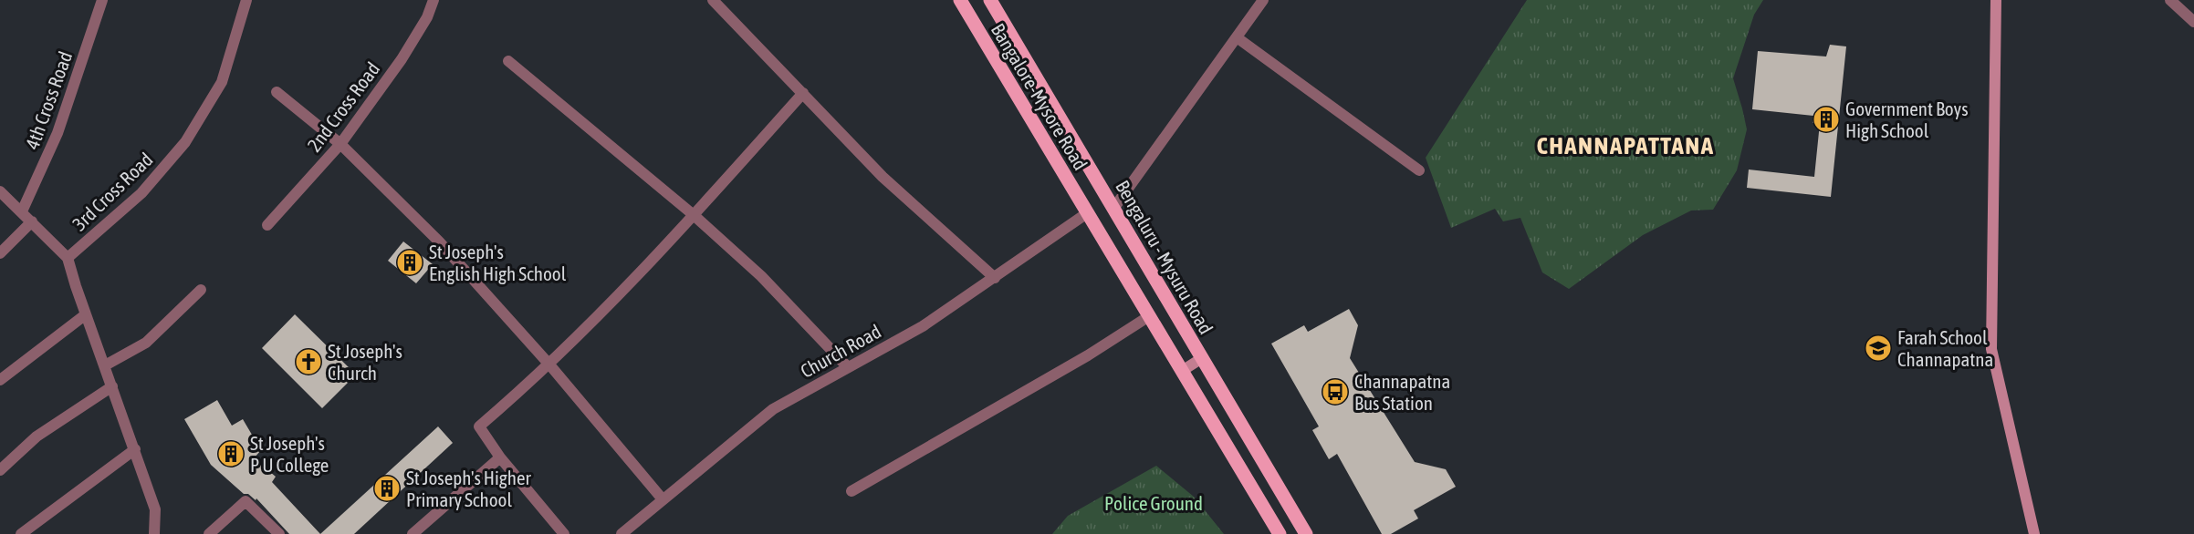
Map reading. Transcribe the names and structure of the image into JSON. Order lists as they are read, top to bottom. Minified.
{"streets":{"main road":["Bangalore-Mysore Road","Bengaluru - Mysuru Road"],"street":["4th Cross Road","2nd Cross Road","3rd Cross Road","Church Road"]},"crossings":[["Bangalore-Mysore Road","Church Road"]],"districts":["CHANNAPATTANA"],"parks":["Police Ground"],"places":{"building":["Government Boys High School","St Joseph's English High School","St Joseph's P U College","St Joseph's Higher Primary School"],"school or university":["Farah School Channapatna"],"church":["St Joseph's Church"],"bus stop":["Channapatna Bus Station"]}}
